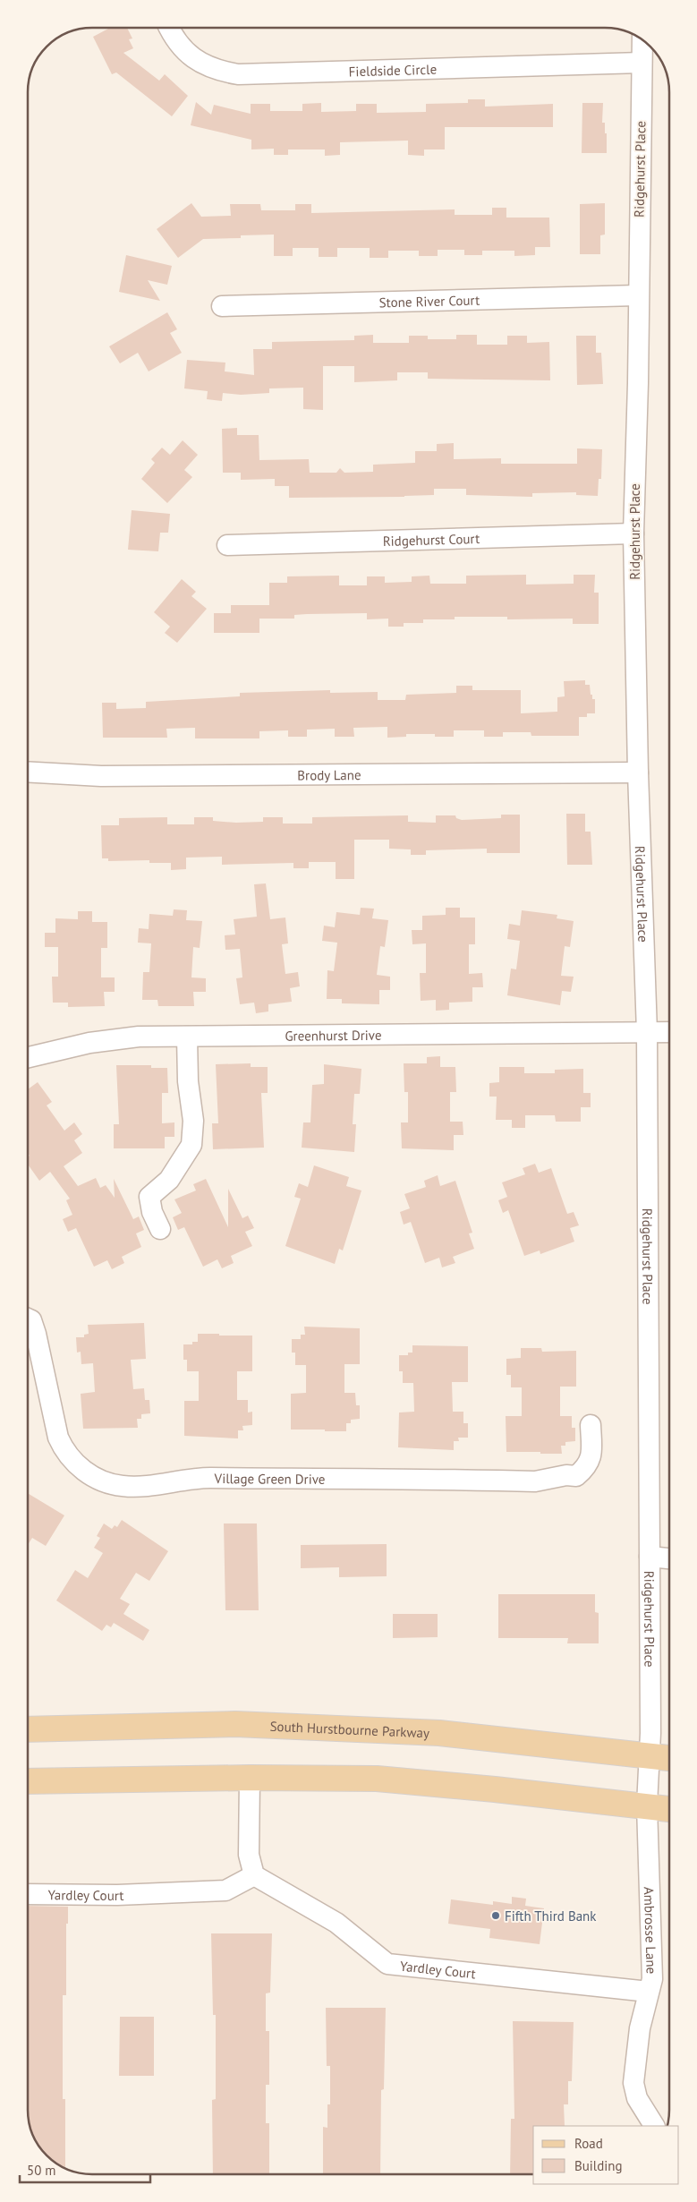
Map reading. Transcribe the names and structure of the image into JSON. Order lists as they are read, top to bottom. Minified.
{"streets":{"main road":["South Hurstbourne Parkway"],"street":["Fieldside Circle","Ridgehurst Place","Stone River Court","Ridgehurst Court","Brody Lane","Greenhurst Drive","Village Green Drive","Yardley Court","Ambrosse Lane"]},"crossings":[["Fieldside Circle","Ridgehurst Place"],["Ridgehurst Place","Stone River Court"],["Ridgehurst Place","Ridgehurst Court"],["Ridgehurst Place","Brody Lane"],["Ridgehurst Place","Greenhurst Drive"],["Ridgehurst Place","South Hurstbourne Parkway"],["Ridgehurst Place","Ambrosse Lane"],["Yardley Court","Ambrosse Lane"]],"places":["Fifth Third Bank"],"legend":["Road","Building"],"scale_bar":"50 m"}
